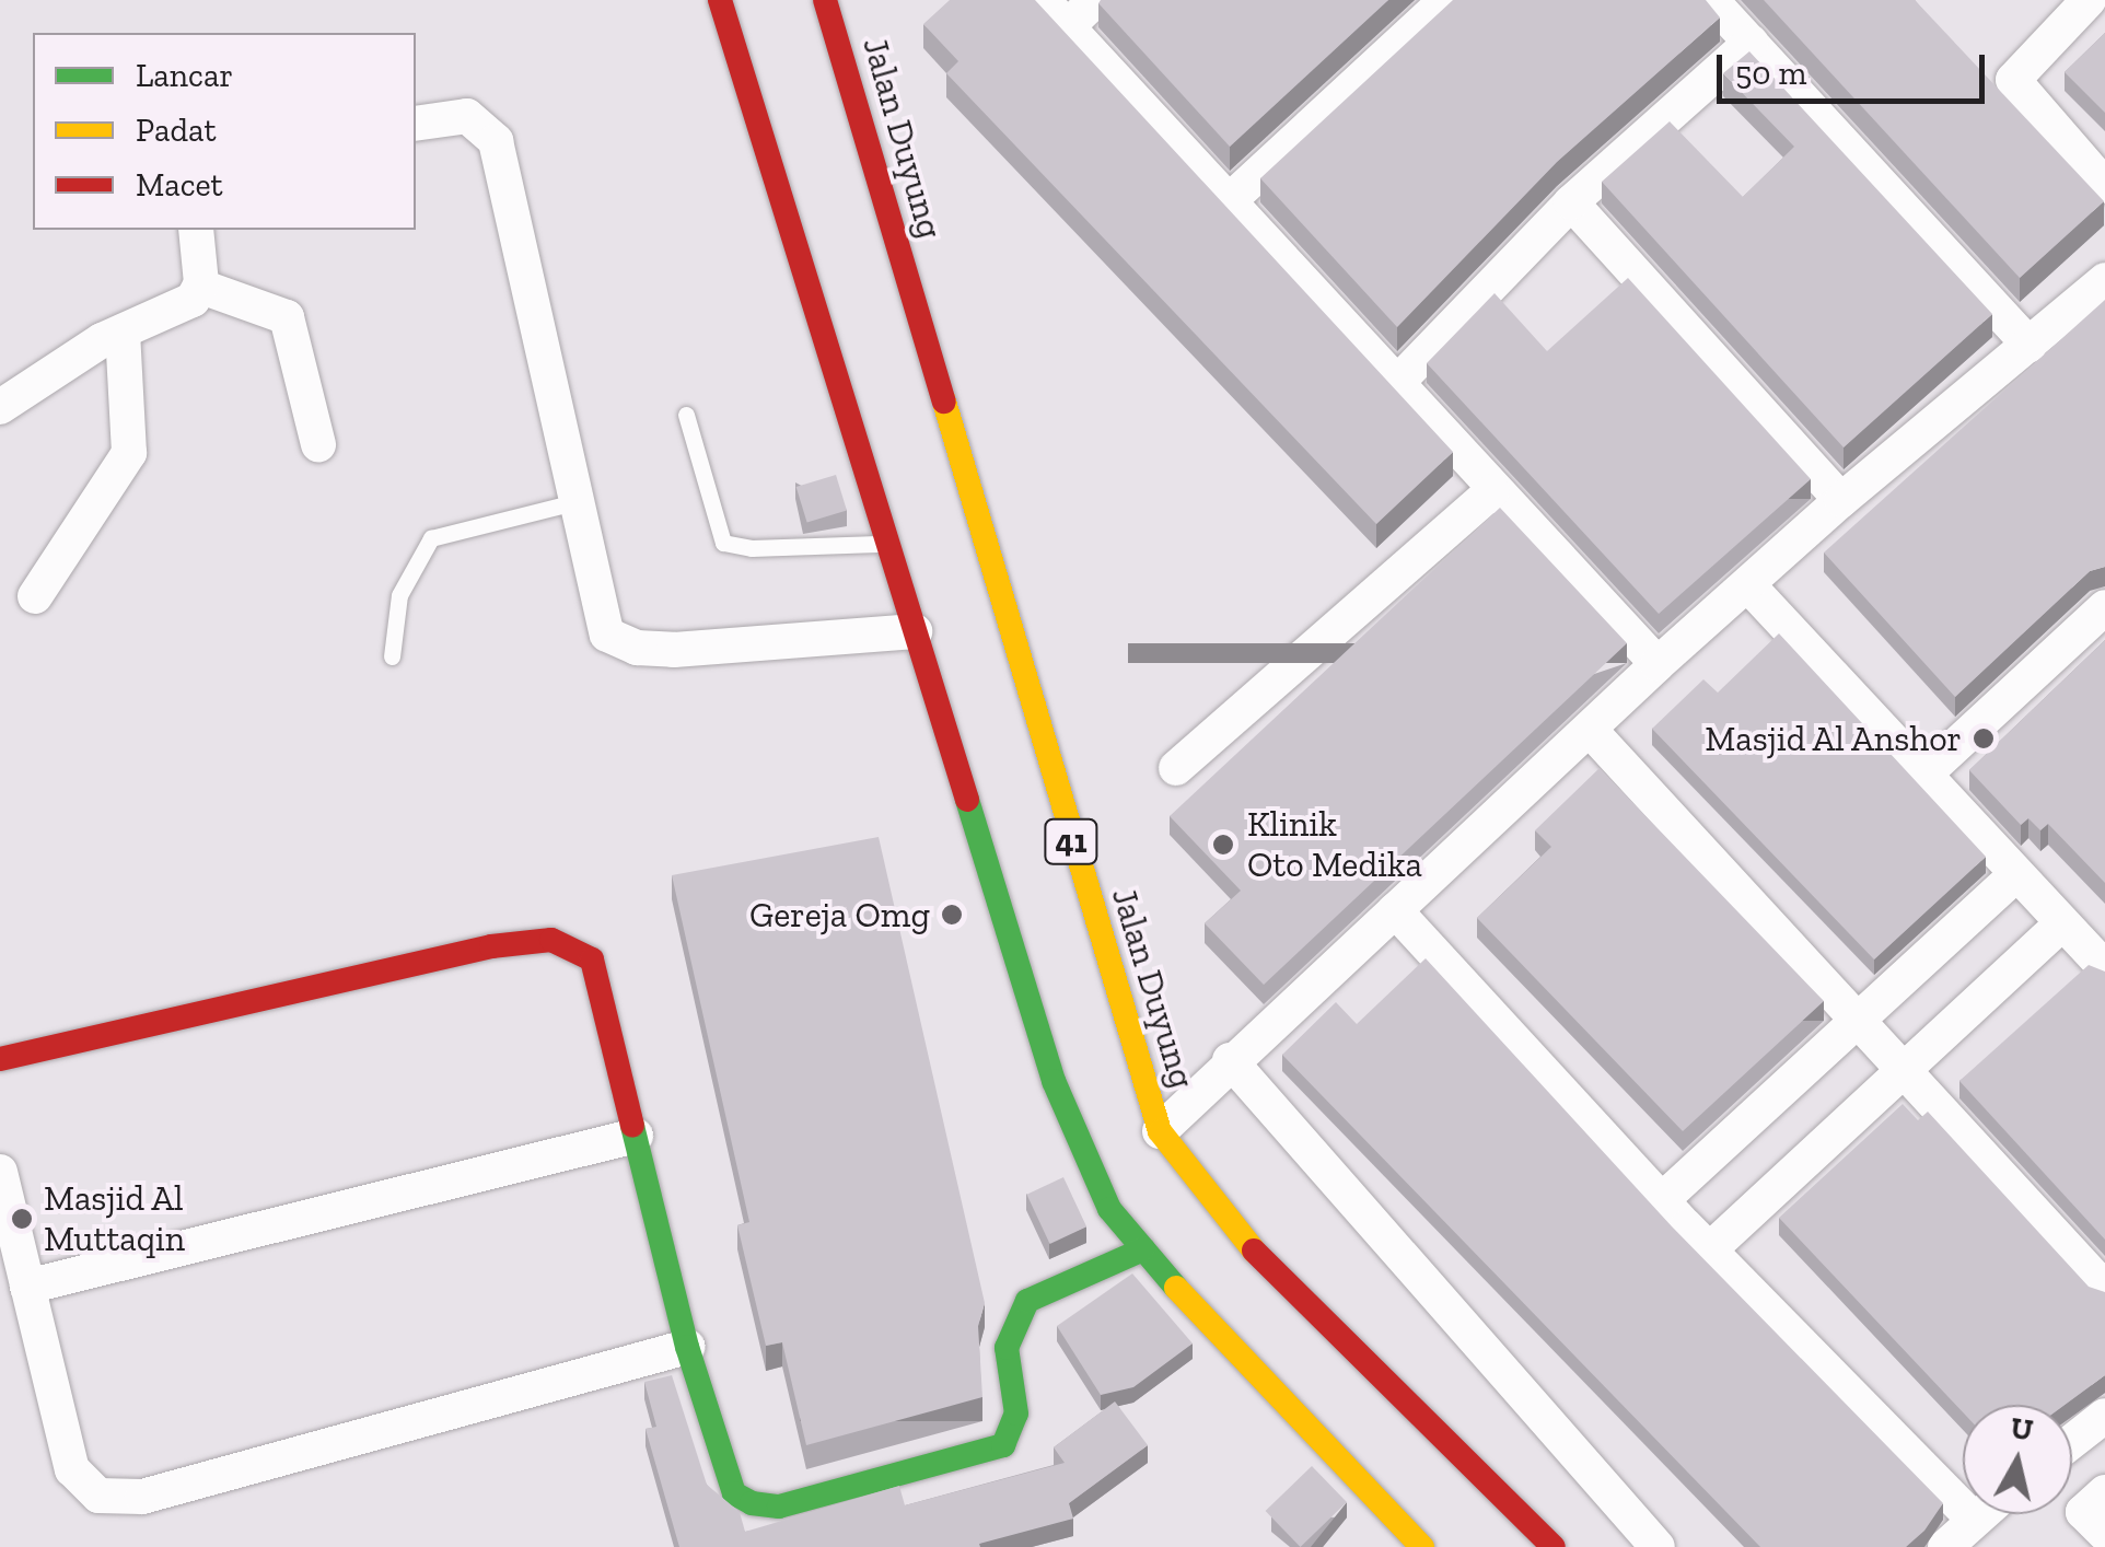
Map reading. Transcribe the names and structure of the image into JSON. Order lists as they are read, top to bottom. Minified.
{"streets":{"main road":["Jalan Duyung","41"]},"places":["Masjid Al Anshor","Klinik Oto Medika","Gereja Omg","Masjid Al Muttaqin"],"legend":["Lancar","Padat","Macet"],"scale_bar":"50 m","north":"top"}
